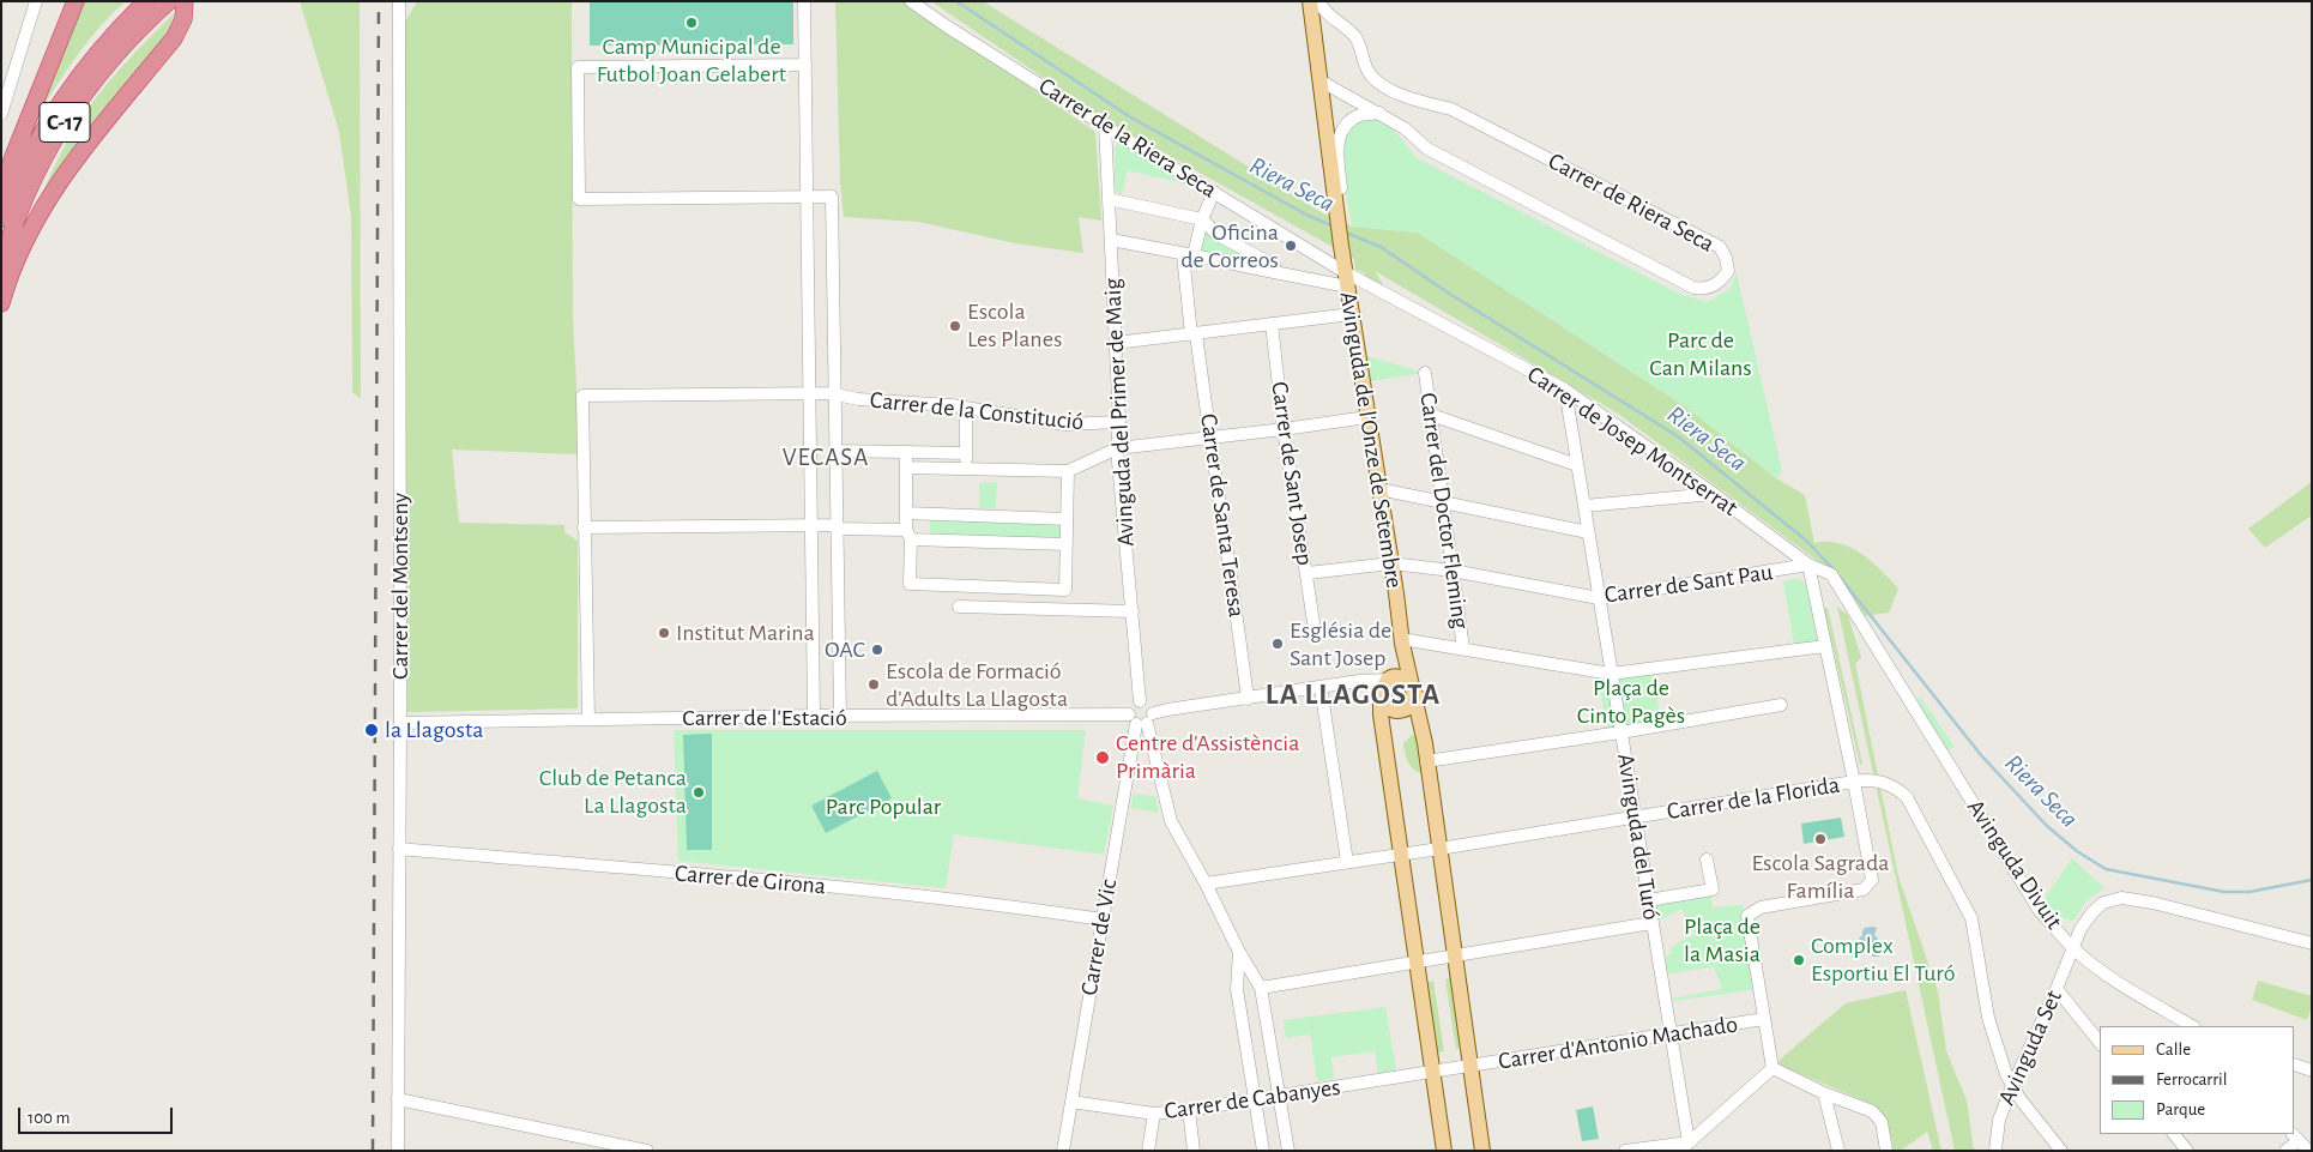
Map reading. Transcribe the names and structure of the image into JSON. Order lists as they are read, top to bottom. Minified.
{"streets":{"highway":["C-17"],"main road":["Avinguda de l'Onze de Setembre"],"street":["Carrer de la Riera Seca","Carrer de Riera Seca","Carrer de la Constitució","Avinguda del Primer de Maig","Carrer de Josep Montserrat","Carrer de Sant Josep","Carrer del Doctor Fleming","Carrer de Santa Teresa","Carrer de Sant Pau","Carrer del Montseny","Carrer de l'Estació","Carrer de la Florida","Avinguda del Turó","Avinguda Divuit","Carrer de Girona","Carrer de Vic","Carrer d'Antonio Machado","Avinguda Set","Carrer de Cabanyes"]},"crossings":[["Carrer de la Riera Seca","Avinguda del Primer de Maig"],["Carrer de la Riera Seca","Avinguda de l'Onze de Setembre"],["Carrer de la Riera Seca","Carrer de Josep Montserrat"],["Carrer de la Riera Seca","Carrer de Santa Teresa"],["Carrer de Riera Seca","Avinguda de l'Onze de Setembre"],["Carrer de la Constitució","Avinguda del Primer de Maig"],["Avinguda de l'Onze de Setembre","Carrer de Josep Montserrat"],["Avinguda de l'Onze de Setembre","Carrer de Sant Pau"],["Avinguda de l'Onze de Setembre","Carrer de l'Estació"],["Avinguda de l'Onze de Setembre","Carrer de la Florida"],["Avinguda de l'Onze de Setembre","Carrer d'Antonio Machado"],["Carrer de Josep Montserrat","Carrer de Sant Pau"],["Carrer de Josep Montserrat","Avinguda del Turó"],["Carrer de Josep Montserrat","Avinguda Divuit"],["Carrer de Sant Josep","Carrer de Sant Pau"],["Carrer del Doctor Fleming","Carrer de Sant Pau"],["Carrer de Santa Teresa","Carrer de l'Estació"],["Carrer de Sant Pau","Avinguda del Turó"],["Carrer del Montseny","Carrer de l'Estació"],["Carrer del Montseny","Carrer de Girona"],["Carrer de l'Estació","Carrer de Vic"],["Carrer de la Florida","Avinguda del Turó"],["Carrer de la Florida","Avinguda Set"],["Avinguda del Turó","Carrer d'Antonio Machado"],["Avinguda Divuit","Avinguda Set"],["Carrer de Girona","Carrer de Vic"],["Carrer de Vic","Carrer de Cabanyes"]],"districts":["VECASA","LA LLAGOSTA"],"water":["Riera Seca"],"parks":["Parc de Can Milans","Plaça de Cinto Pagès","Parc Popular","Plaça de la Masia"],"places":["Camp Municipal de Futbol Joan Gelabert","Oficina de Correos","Escola Les Planes","Institut Marina","Església de Sant Josep","OAC","Escola de Formació d'Adults La Llagosta","la Llagosta","Centre d'Assistència Primària","Club de Petanca La Llagosta","Escola Sagrada Família","Complex Esportiu El Turó"],"legend":["Calle","Ferrocarril","Parque"],"scale_bar":"100 m"}
